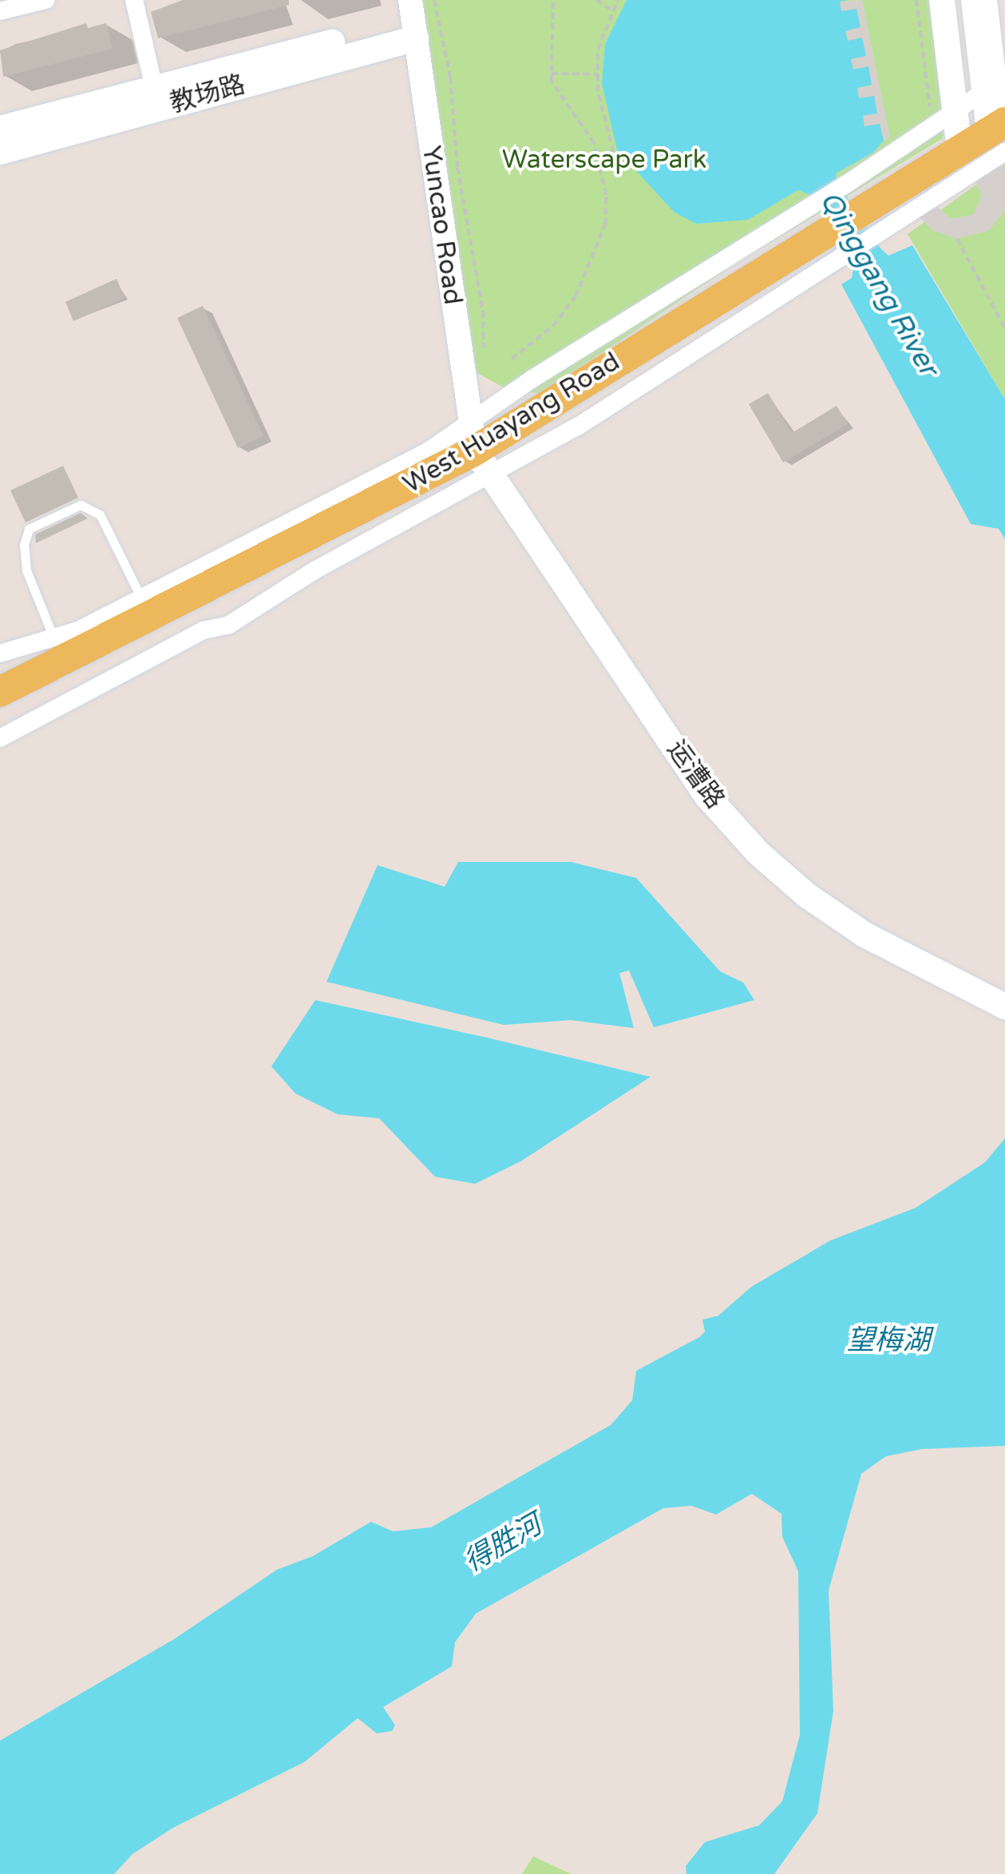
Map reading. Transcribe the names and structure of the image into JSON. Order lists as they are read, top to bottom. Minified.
{"streets":{"main road":["教场路","West Huayang Road","运漕路"],"street":["Yuncao Road"]},"crossings":[["教场路","Yuncao Road"],["Yuncao Road","West Huayang Road"],["Yuncao Road","运漕路"],["West Huayang Road","运漕路"]],"water":["Qinggang River","望梅湖","得胜河"],"parks":["Waterscape Park"]}
